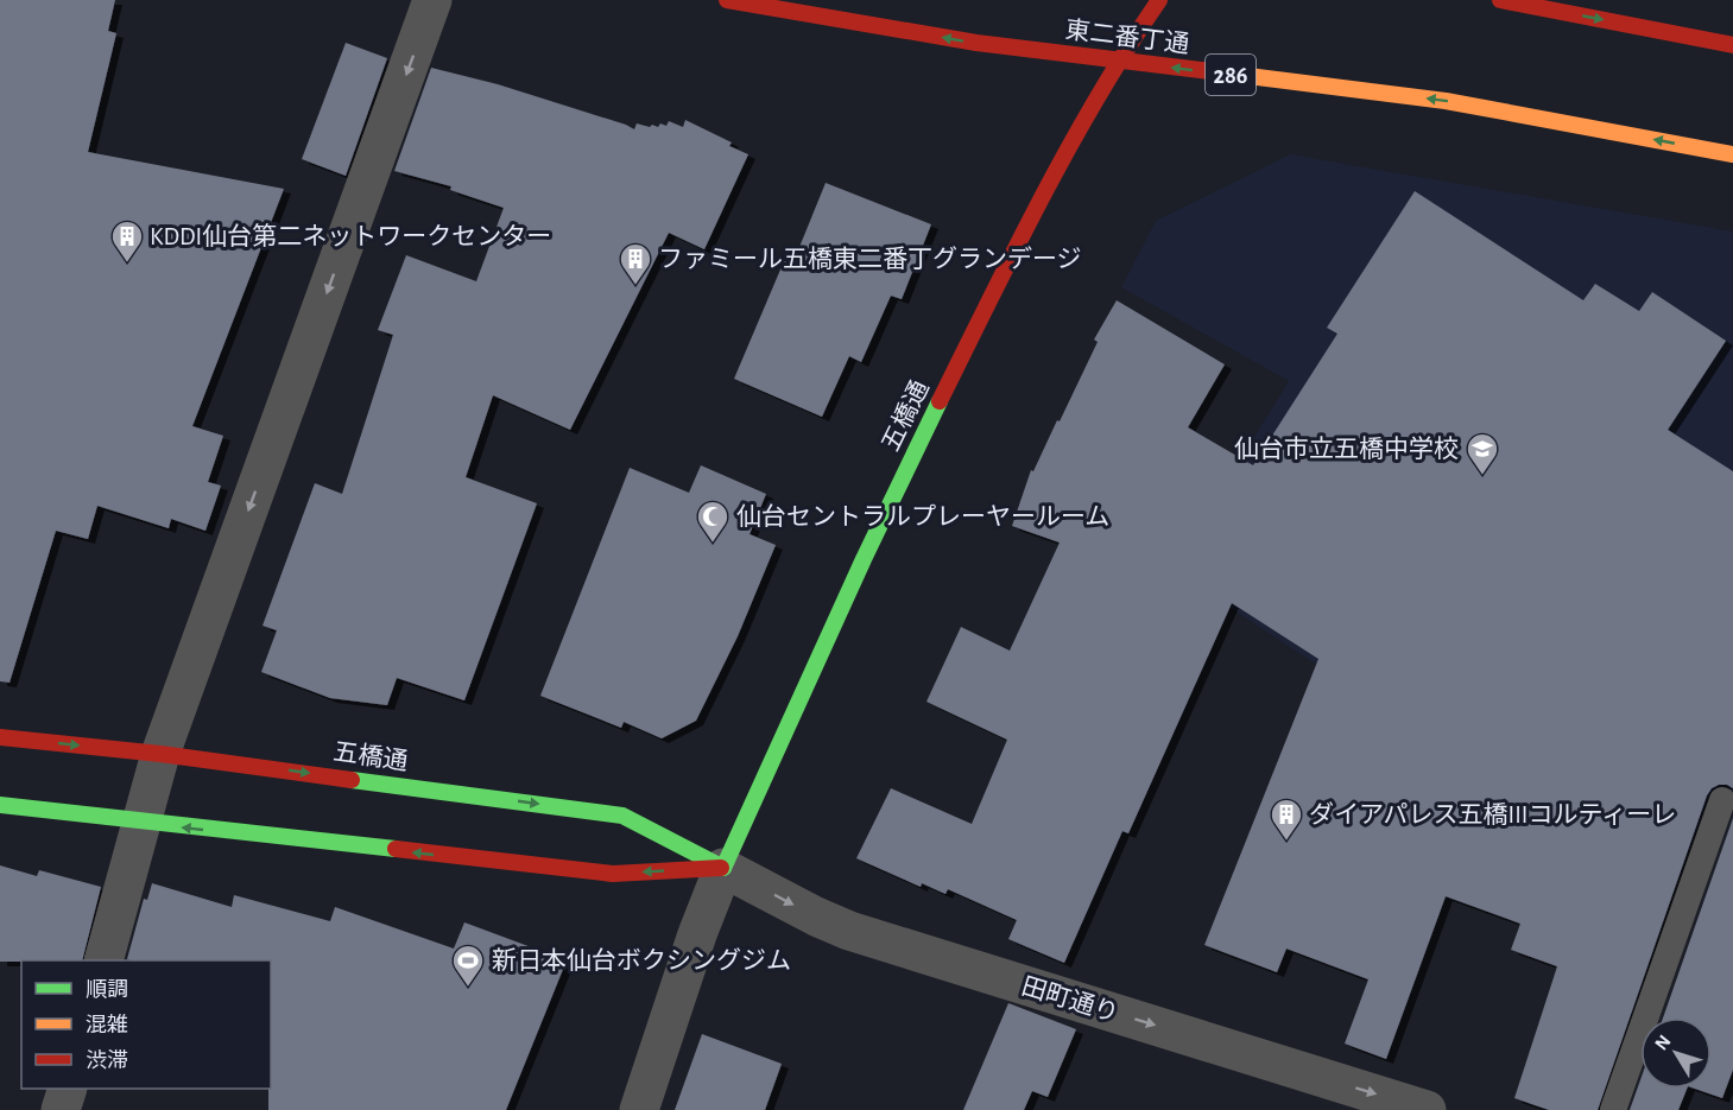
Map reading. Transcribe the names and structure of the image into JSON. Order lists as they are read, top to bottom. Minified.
{"streets":{"main road":["東二番丁通","286","五橋通"],"street":["田町通り"]},"crossings":[["東二番丁通","五橋通"],["五橋通","田町通り"]],"one_way":["東二番丁通","田町通り"],"places":{"building":["KDDI仙台第二ネットワークセンター","ファミール五橋東二番丁グランデージ","ダイアパレス五橋IIIコルティーレ"],"school or university":["仙台市立五橋中学校"],"mosque":["仙台セントラルプレーヤールーム"],"sports":["新日本仙台ボクシングジム"]},"legend":["順調","混雑","渋滞"],"north":"top left"}
